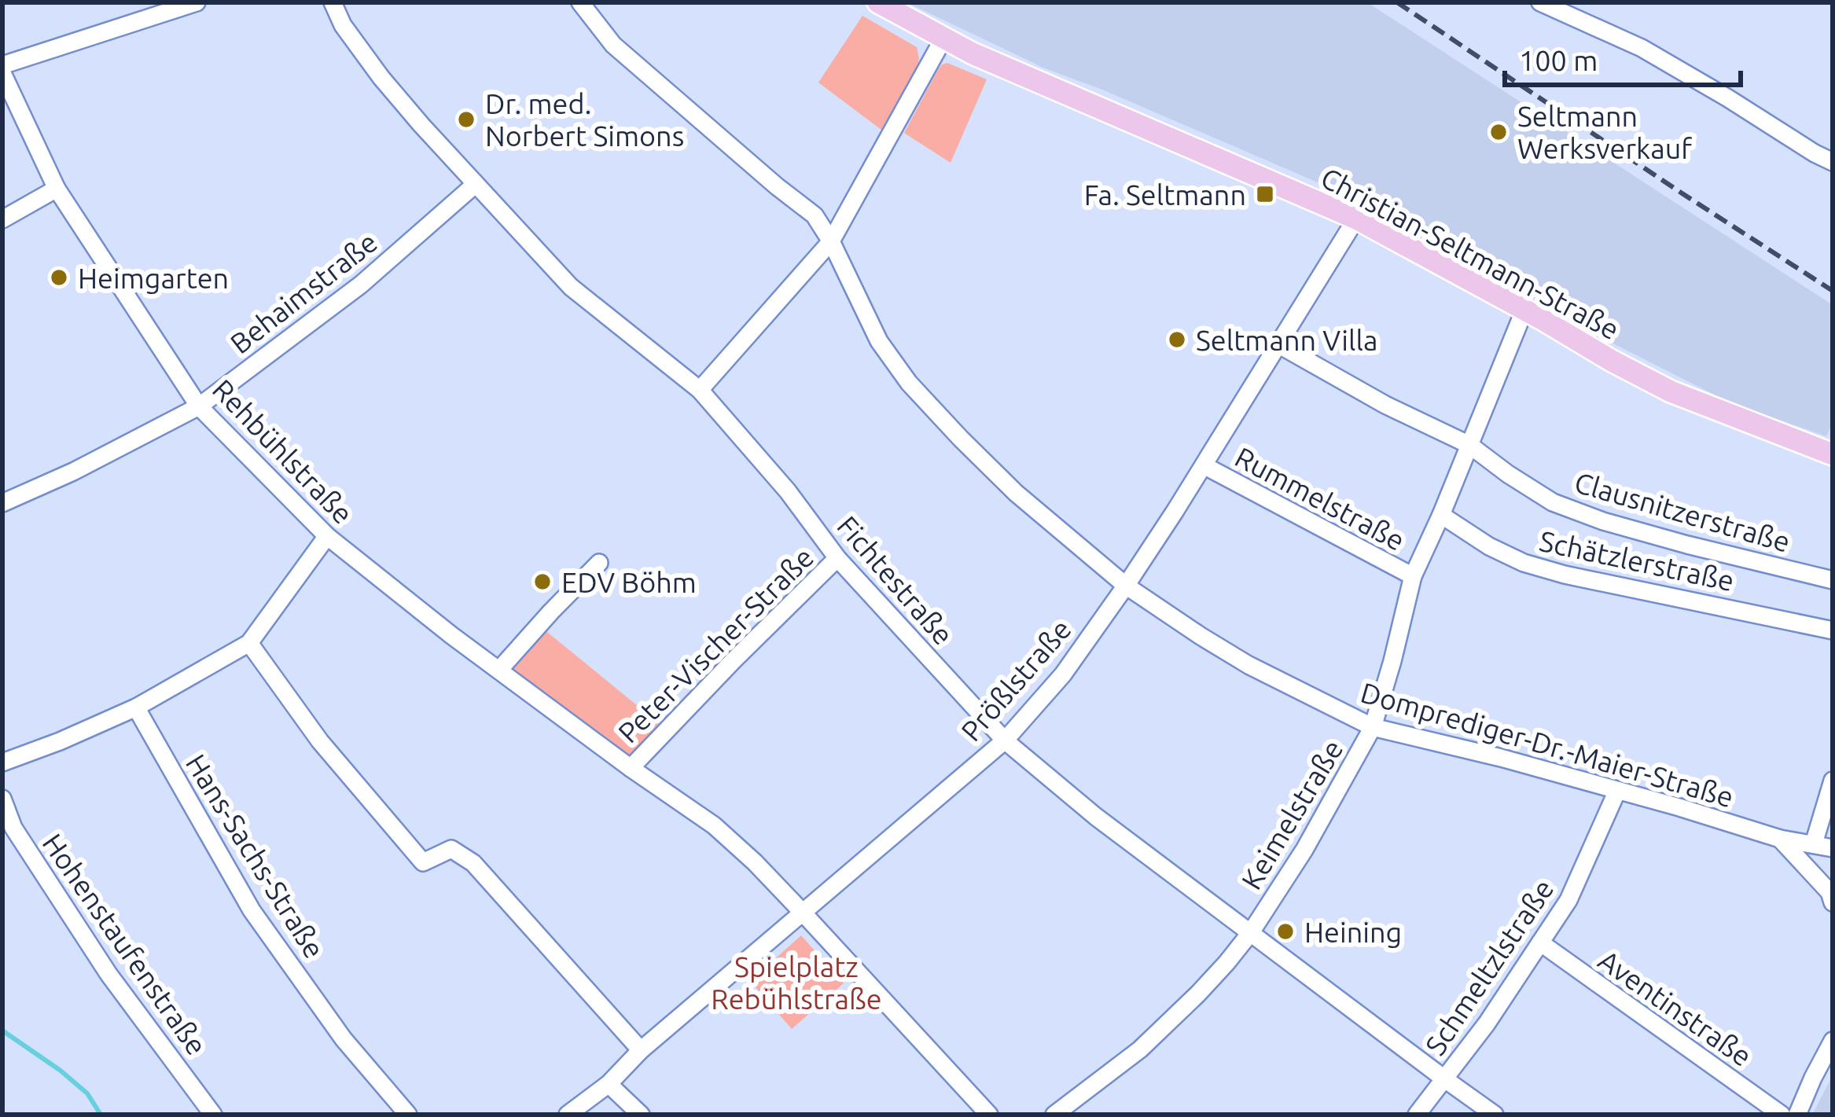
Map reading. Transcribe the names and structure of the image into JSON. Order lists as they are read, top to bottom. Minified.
{"streets":{"main road":["Christian-Seltmann-Straße"],"street":["Behaimstraße","Rehbühlstraße","Rummelstraße","Clausnitzerstraße","Schätzlerstraße","Fichtestraße","Peter-Vischer-Straße","Prößlstraße","Domprediger-Dr.-Maier-Straße","Keimelstraße","Hans-Sachs-Straße","Hohenstaufenstraße","Schmeltzlstraße","Aventinstraße"]},"crossings":[["Christian-Seltmann-Straße","Prößlstraße"],["Christian-Seltmann-Straße","Keimelstraße"],["Behaimstraße","Rehbühlstraße"],["Behaimstraße","Fichtestraße"],["Rehbühlstraße","Peter-Vischer-Straße"],["Rehbühlstraße","Prößlstraße"],["Rummelstraße","Prößlstraße"],["Rummelstraße","Keimelstraße"],["Clausnitzerstraße","Prößlstraße"],["Clausnitzerstraße","Keimelstraße"],["Schätzlerstraße","Keimelstraße"],["Fichtestraße","Peter-Vischer-Straße"],["Fichtestraße","Prößlstraße"],["Fichtestraße","Keimelstraße"],["Fichtestraße","Schmeltzlstraße"],["Prößlstraße","Domprediger-Dr.-Maier-Straße"],["Domprediger-Dr.-Maier-Straße","Keimelstraße"],["Domprediger-Dr.-Maier-Straße","Schmeltzlstraße"],["Schmeltzlstraße","Aventinstraße"]],"parks":["Spielplatz Rebühlstraße"],"places":{"other":["Dr. med. Norbert Simons","Seltmann Werksverkauf","Heimgarten","Seltmann Villa","EDV Böhm","Heining"],"transit":["Fa. Seltmann"]},"scale_bar":"100 m"}
